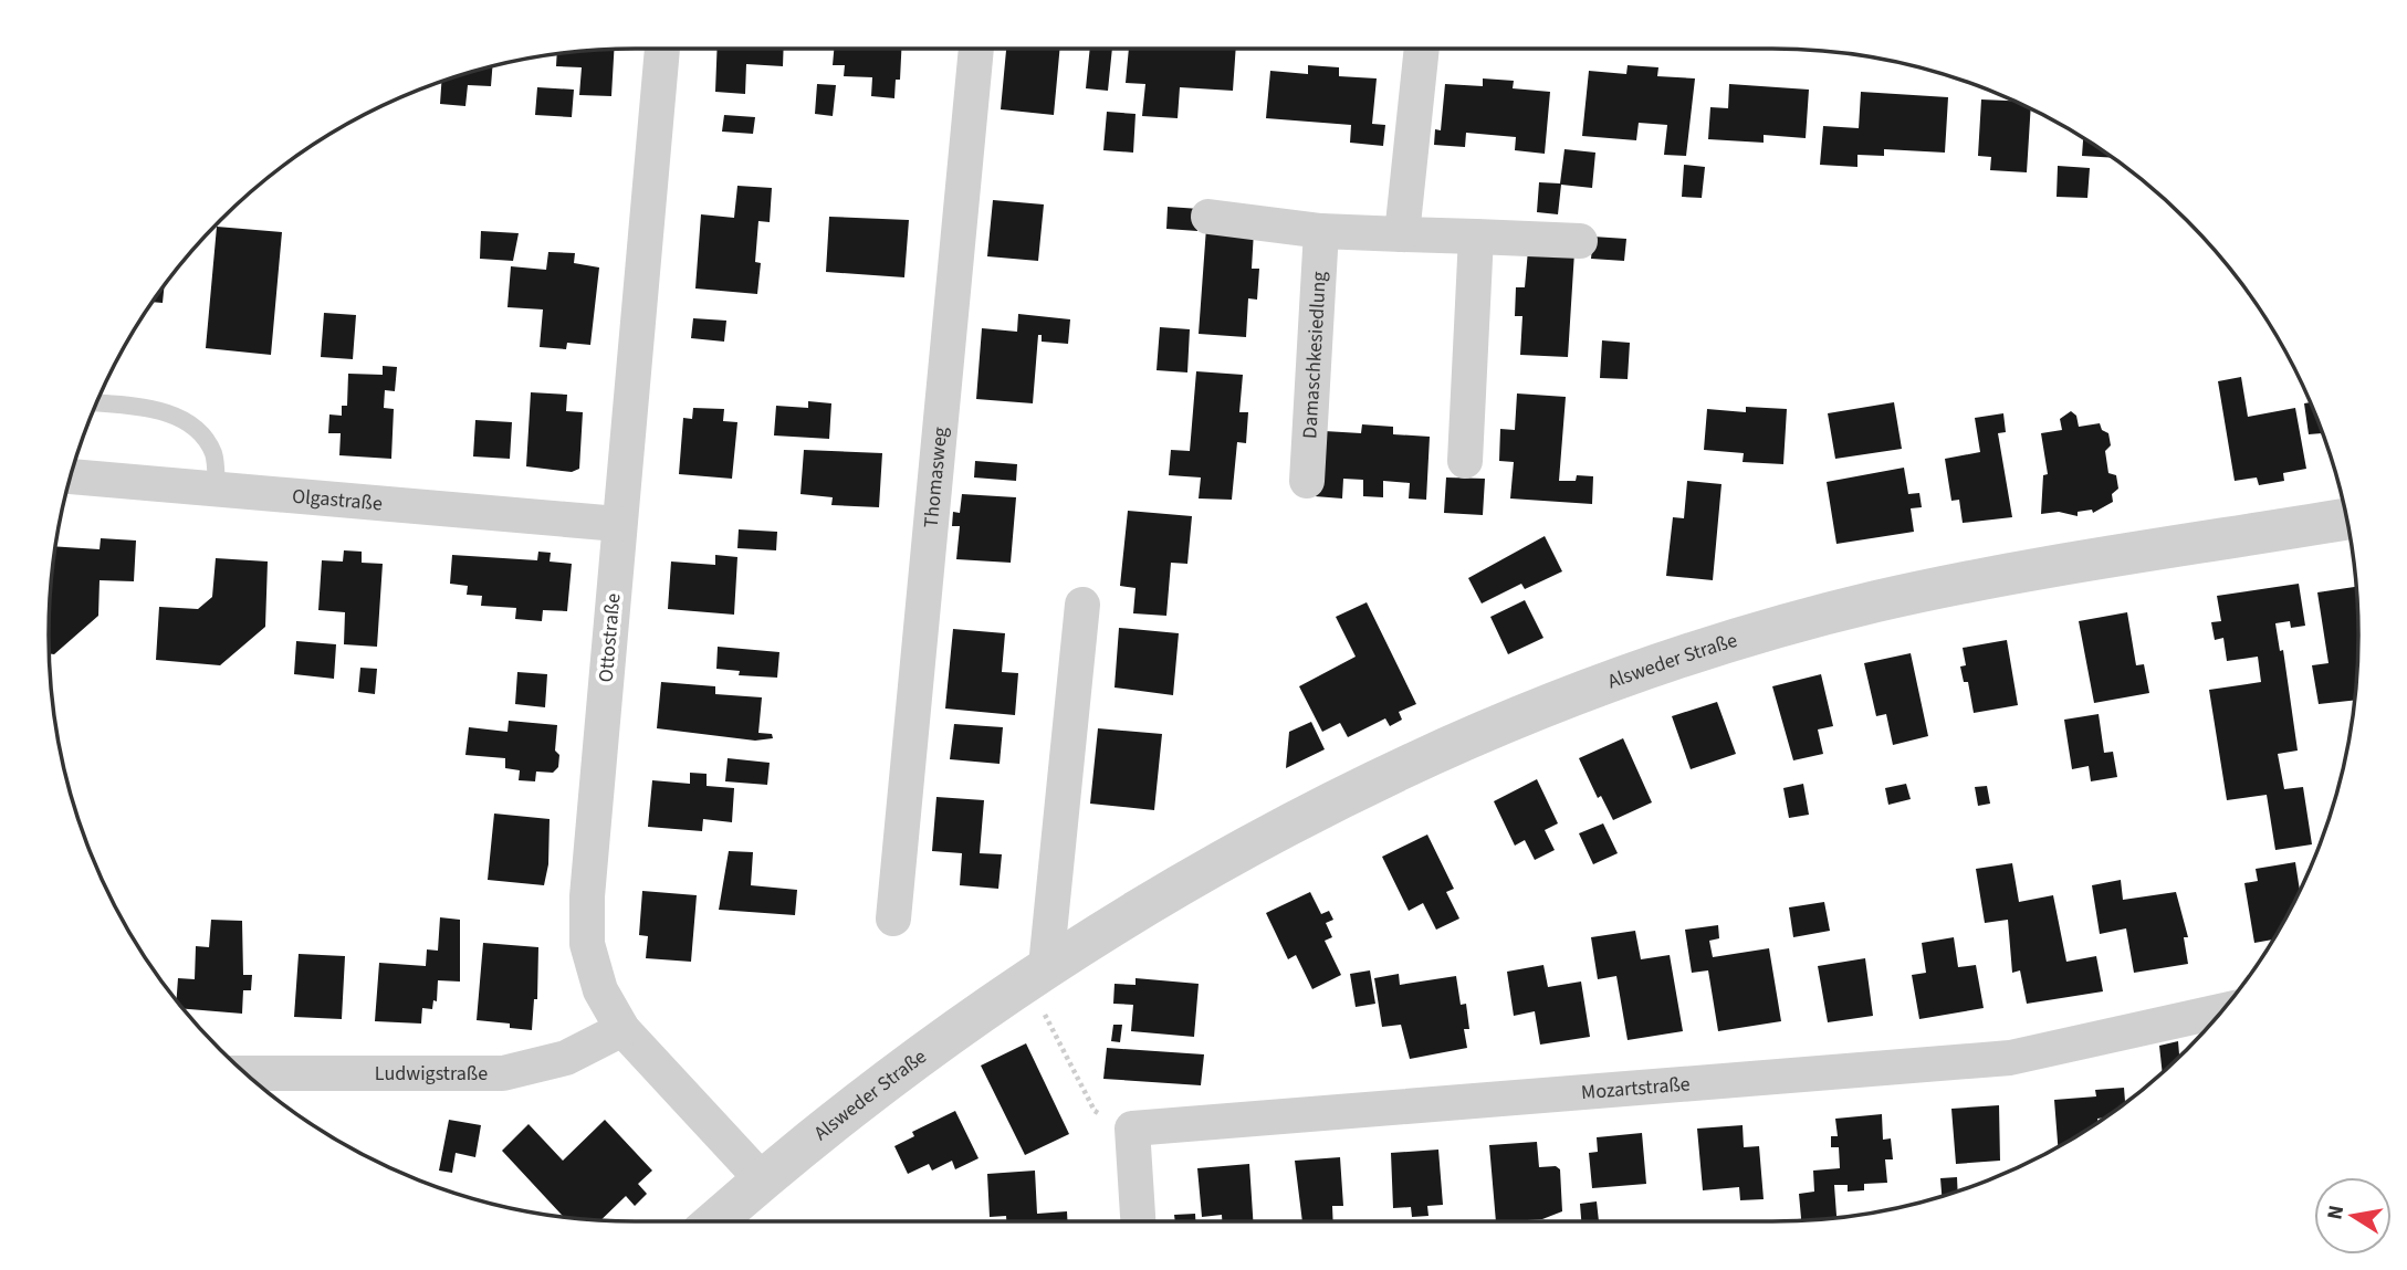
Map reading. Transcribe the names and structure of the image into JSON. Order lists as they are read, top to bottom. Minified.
{"streets":{"street":["Damaschkesiedlung","Thomasweg","Olgastraße","Ottostraße","Alsweder Straße","Ludwigstraße","Mozartstraße"]},"crossings":[["Olgastraße","Ottostraße"],["Ottostraße","Alsweder Straße"],["Ottostraße","Ludwigstraße"]],"north":"left"}
